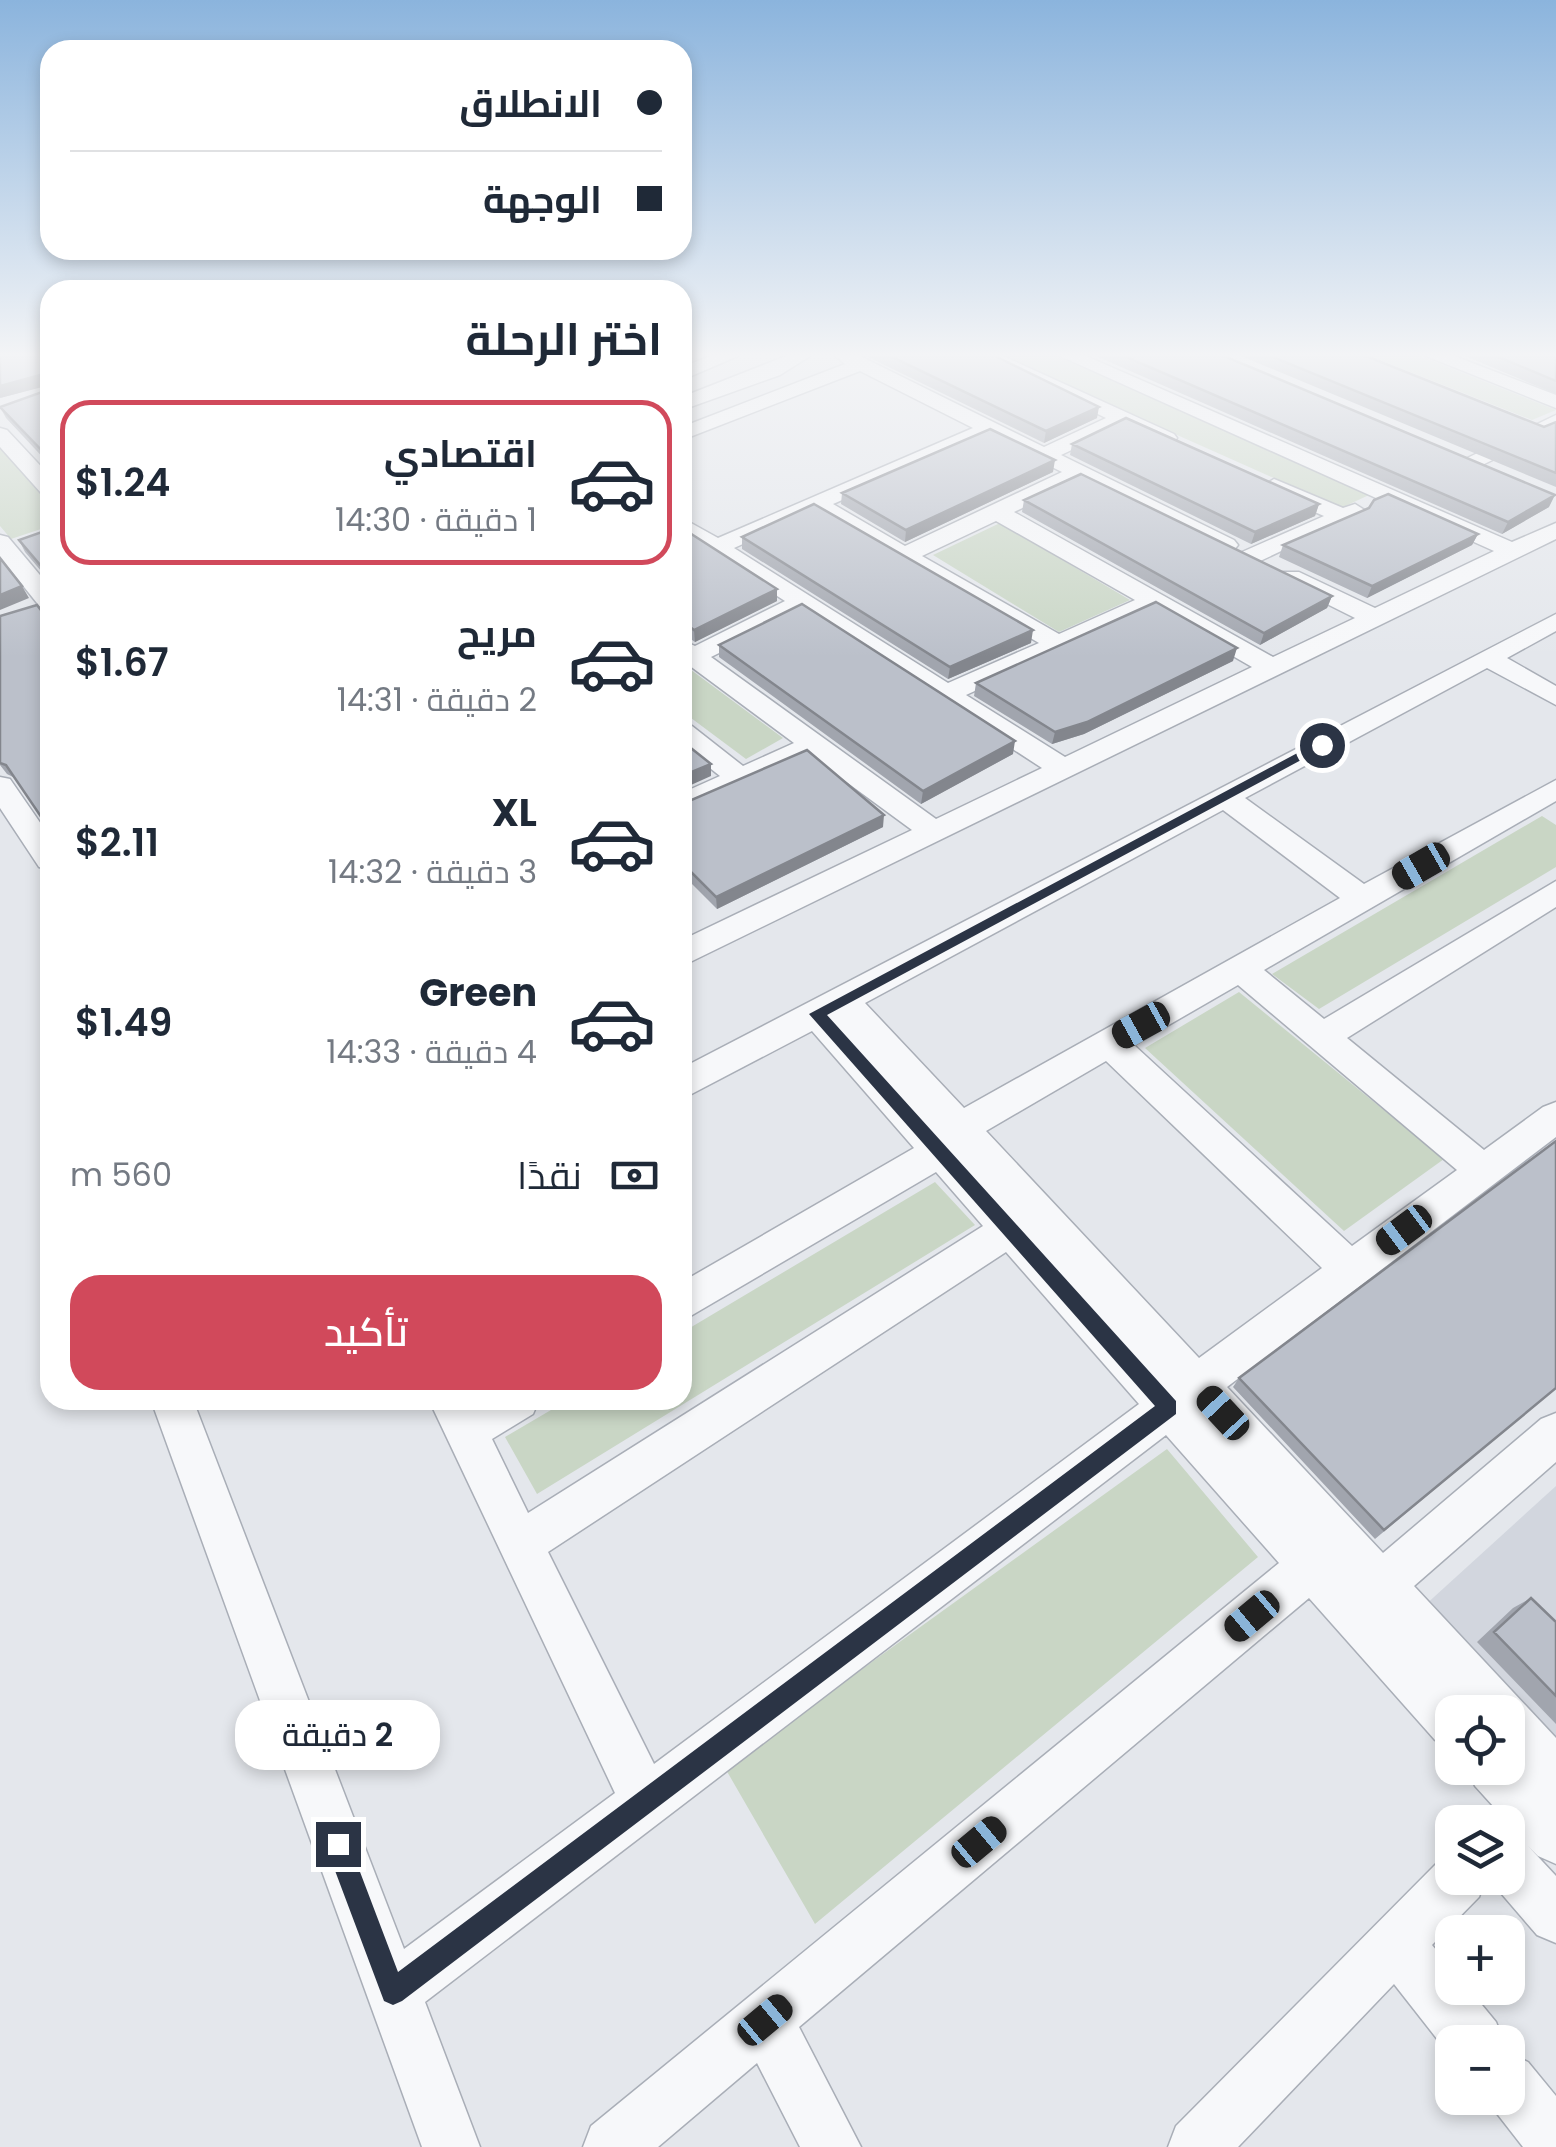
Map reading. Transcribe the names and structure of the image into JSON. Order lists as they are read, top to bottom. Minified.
{"page":{"banner":["الانطلاق","الوجهة"],"heading":"اختر الرحلة","list":[{"name":"اقتصادي","note":"1 دقيقة · 14:30","value":"$1.24"},{"name":"مريح","note":"2 دقيقة · 14:31","value":"$1.67"},{"name":"XL","note":"3 دقيقة · 14:32","value":"$2.11"},{"name":"Green","note":"4 دقيقة · 14:33","value":"$1.49"}],"pay":["نقدًا","560 m"],"buttons":"تأكيد","map_buttons":["+","−"],"bubble":"2 دقيقة"}}
